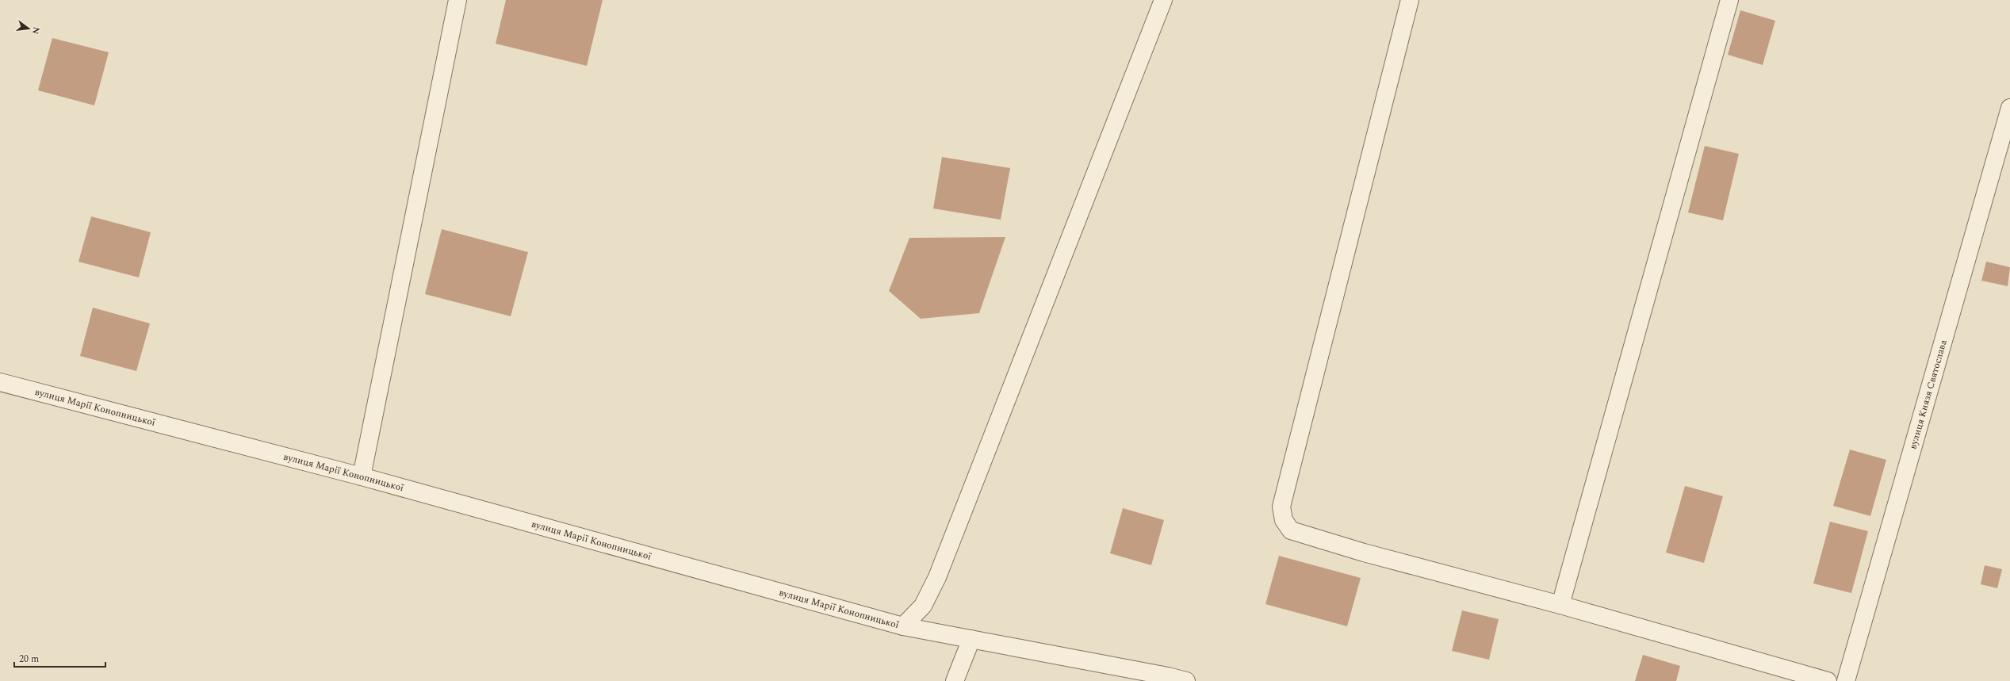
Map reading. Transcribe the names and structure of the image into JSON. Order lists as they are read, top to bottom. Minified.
{"streets":{"street":["вулиця Князя Святослава","вулиця Марії Конопницької"]},"scale_bar":"20 m","north":"right"}
